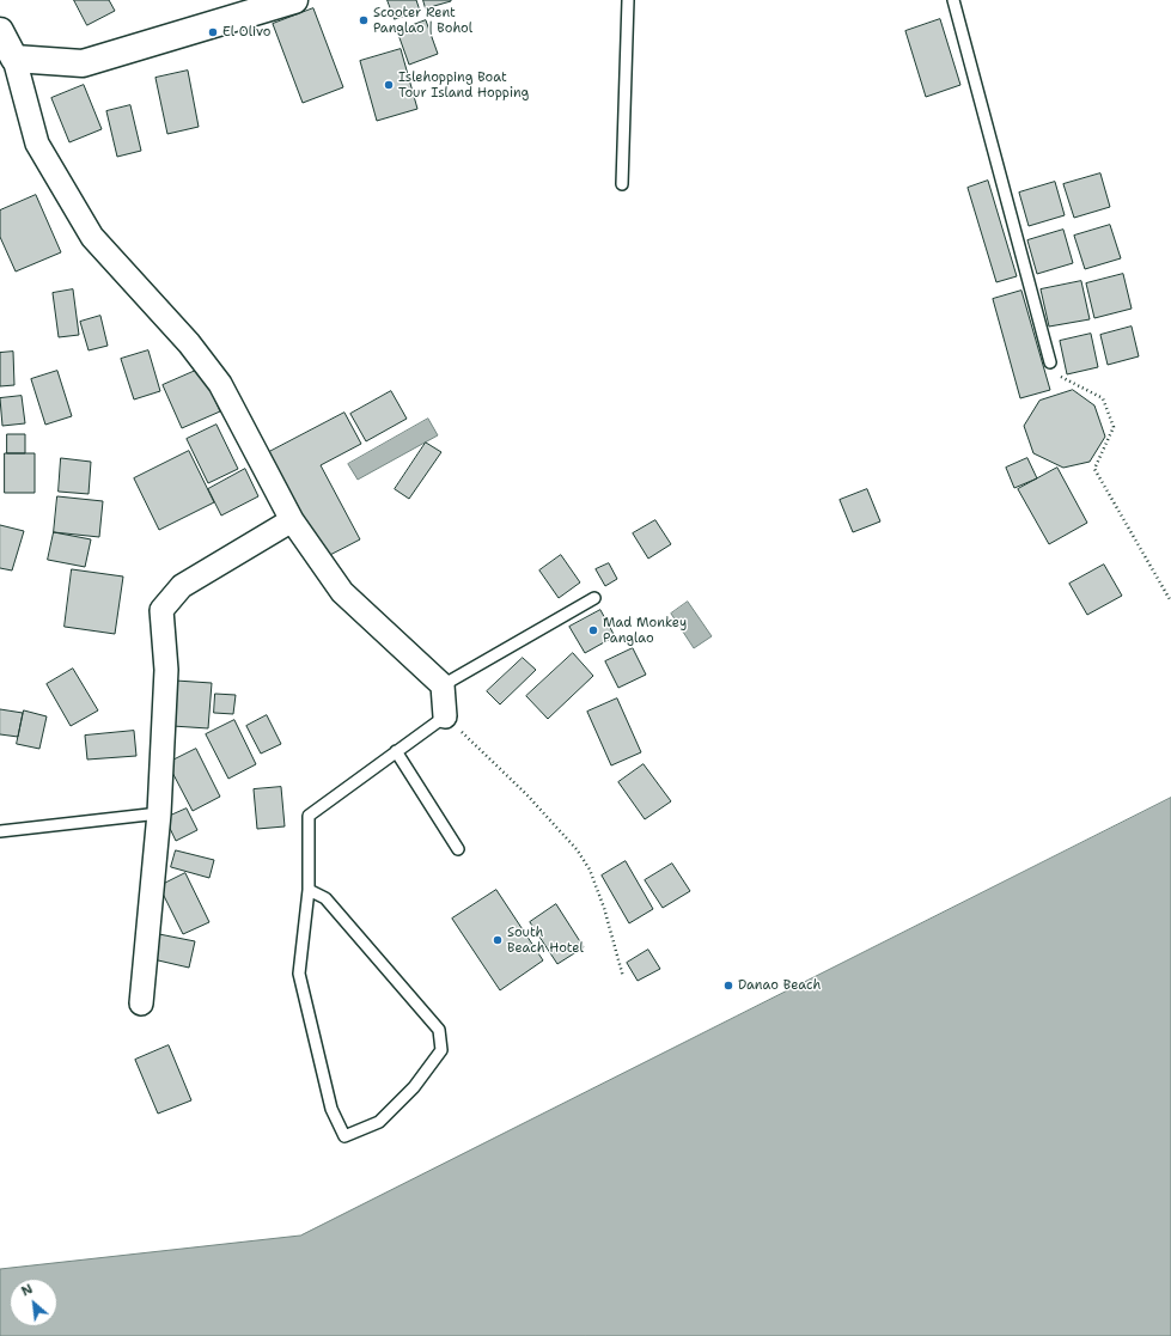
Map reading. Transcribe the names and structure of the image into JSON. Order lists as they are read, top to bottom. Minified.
{"places":["Scooter Rent Panglao | Bohol","El Olivo","Islehopping Boat Tour Island Hopping","Mad Monkey Panglao","South Beach Hotel","Danao Beach"],"north":"top left"}
